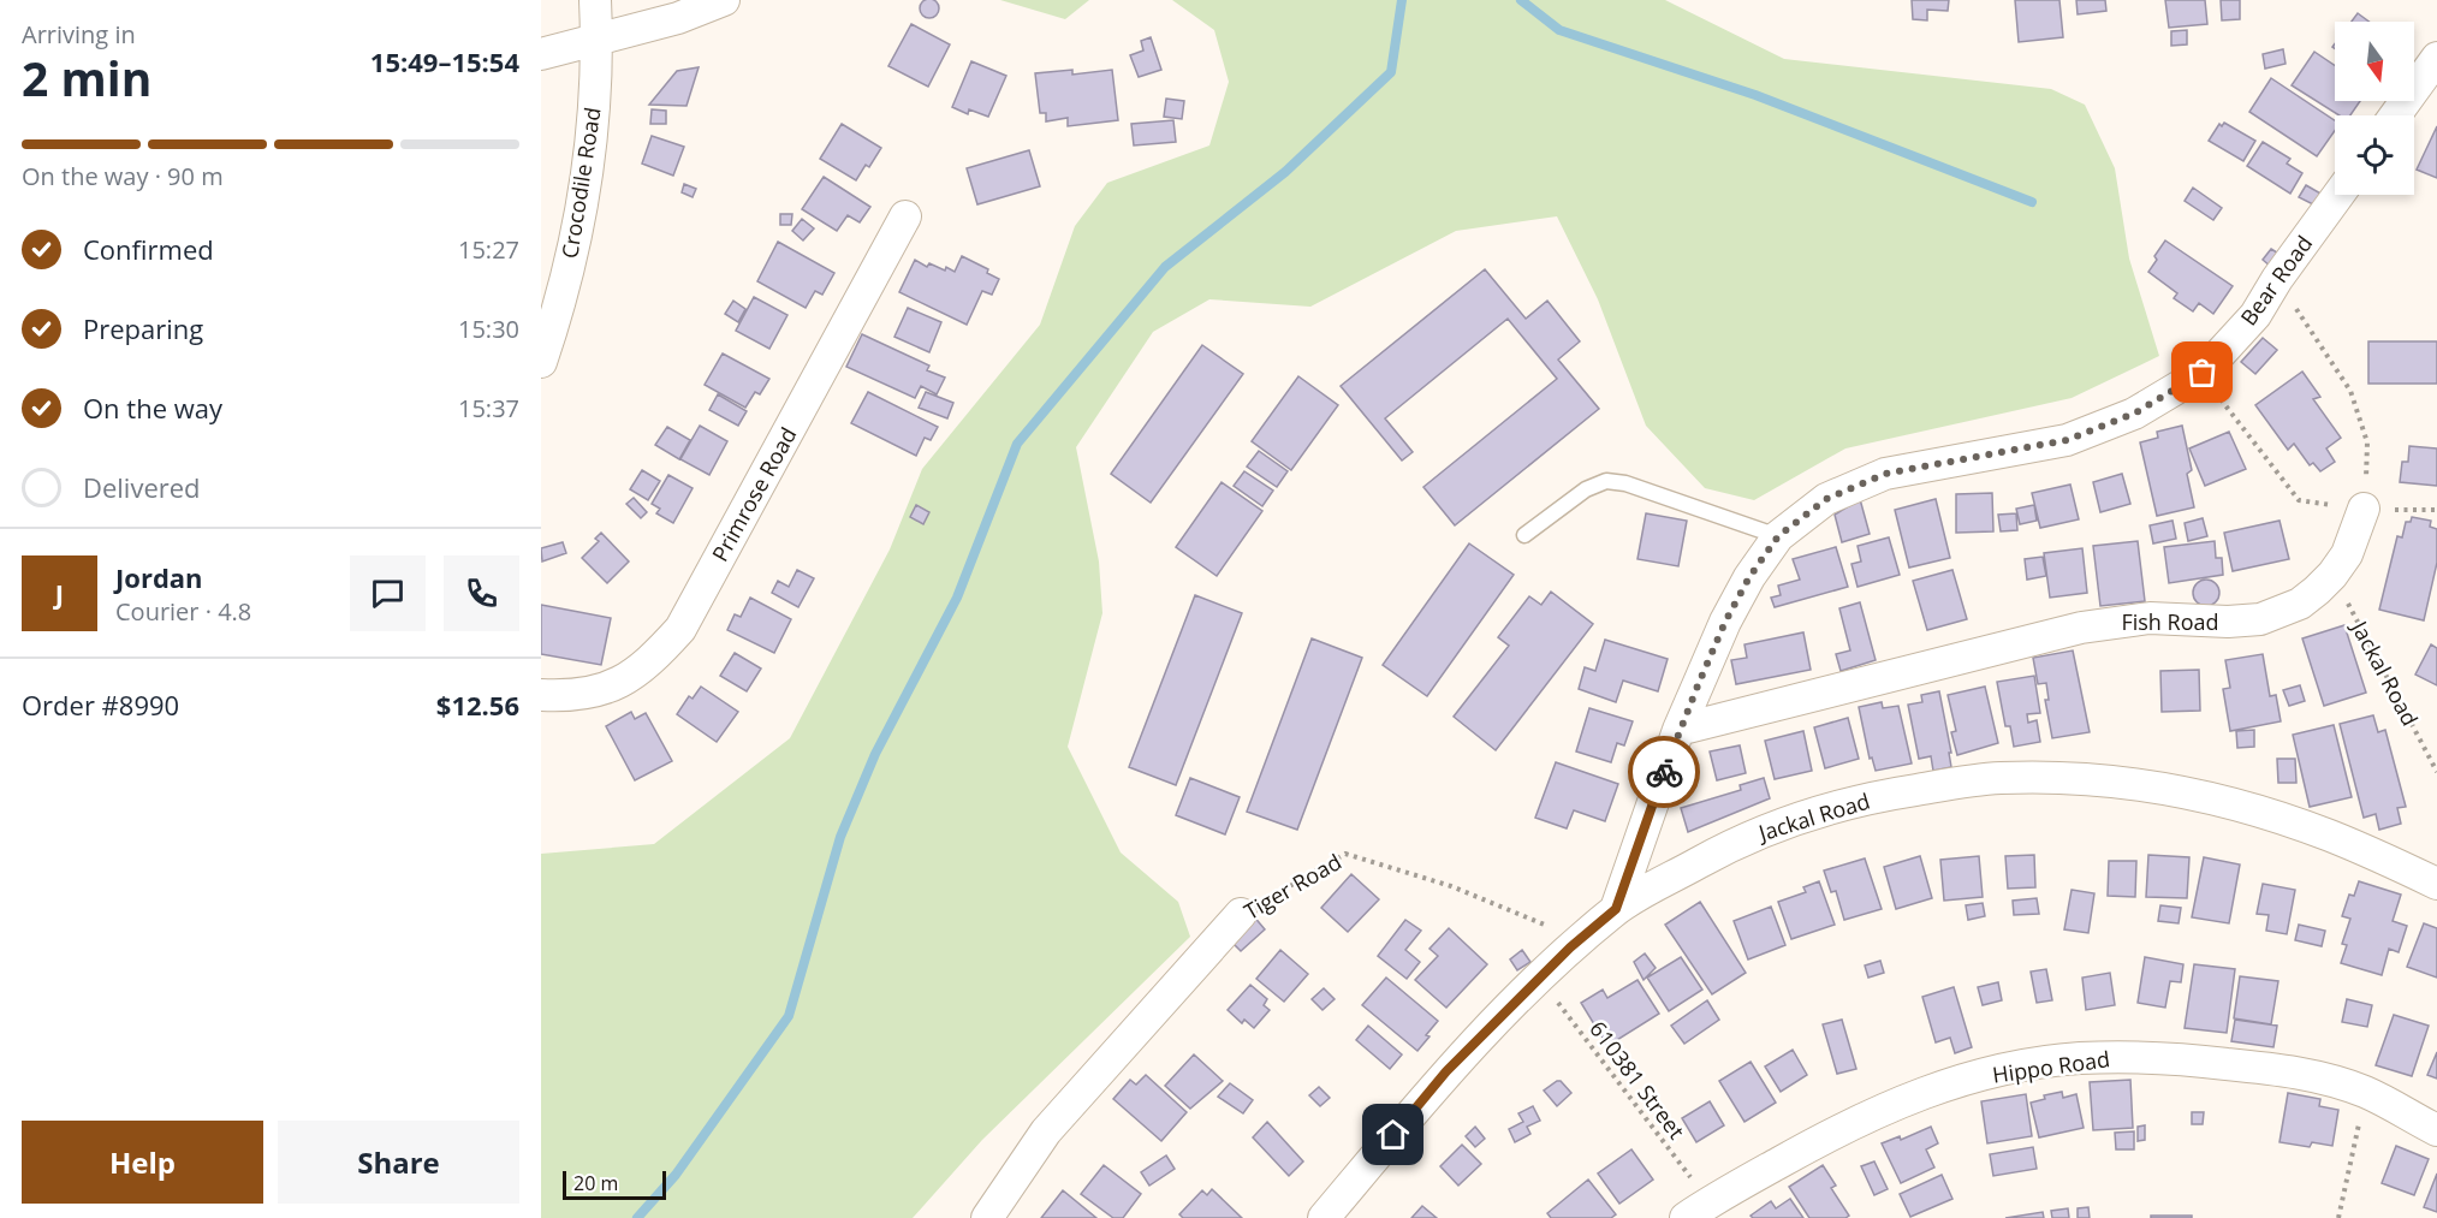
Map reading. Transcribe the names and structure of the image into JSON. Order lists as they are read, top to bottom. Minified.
{"streets":{"street":["Crocodile Road","Bear Road","Primrose Road","Fish Road","Jackal Road","Tiger Road","Hippo Road"],"path":["610381 Street"]},"crossings":[["Bear Road","Fish Road"],["Bear Road","Jackal Road"],["Fish Road","Jackal Road"],["Jackal Road","Tiger Road"],["Jackal Road","610381 Street"],["Hippo Road","610381 Street"]],"scale_bar":"20 m","north":"bottom","page":{"heading":["2 min","Arriving in","15:49–15:54"],"panel":["Jordan","Courier · 4.8","Order #8990","$12.56"],"bar":"On the way · 90 m","list":[["Confirmed","15:27"],["Preparing","15:30"],["On the way","15:37"],"Delivered"],"round":"J","buttons":["Help","Share"],"scale":"20 m"}}
